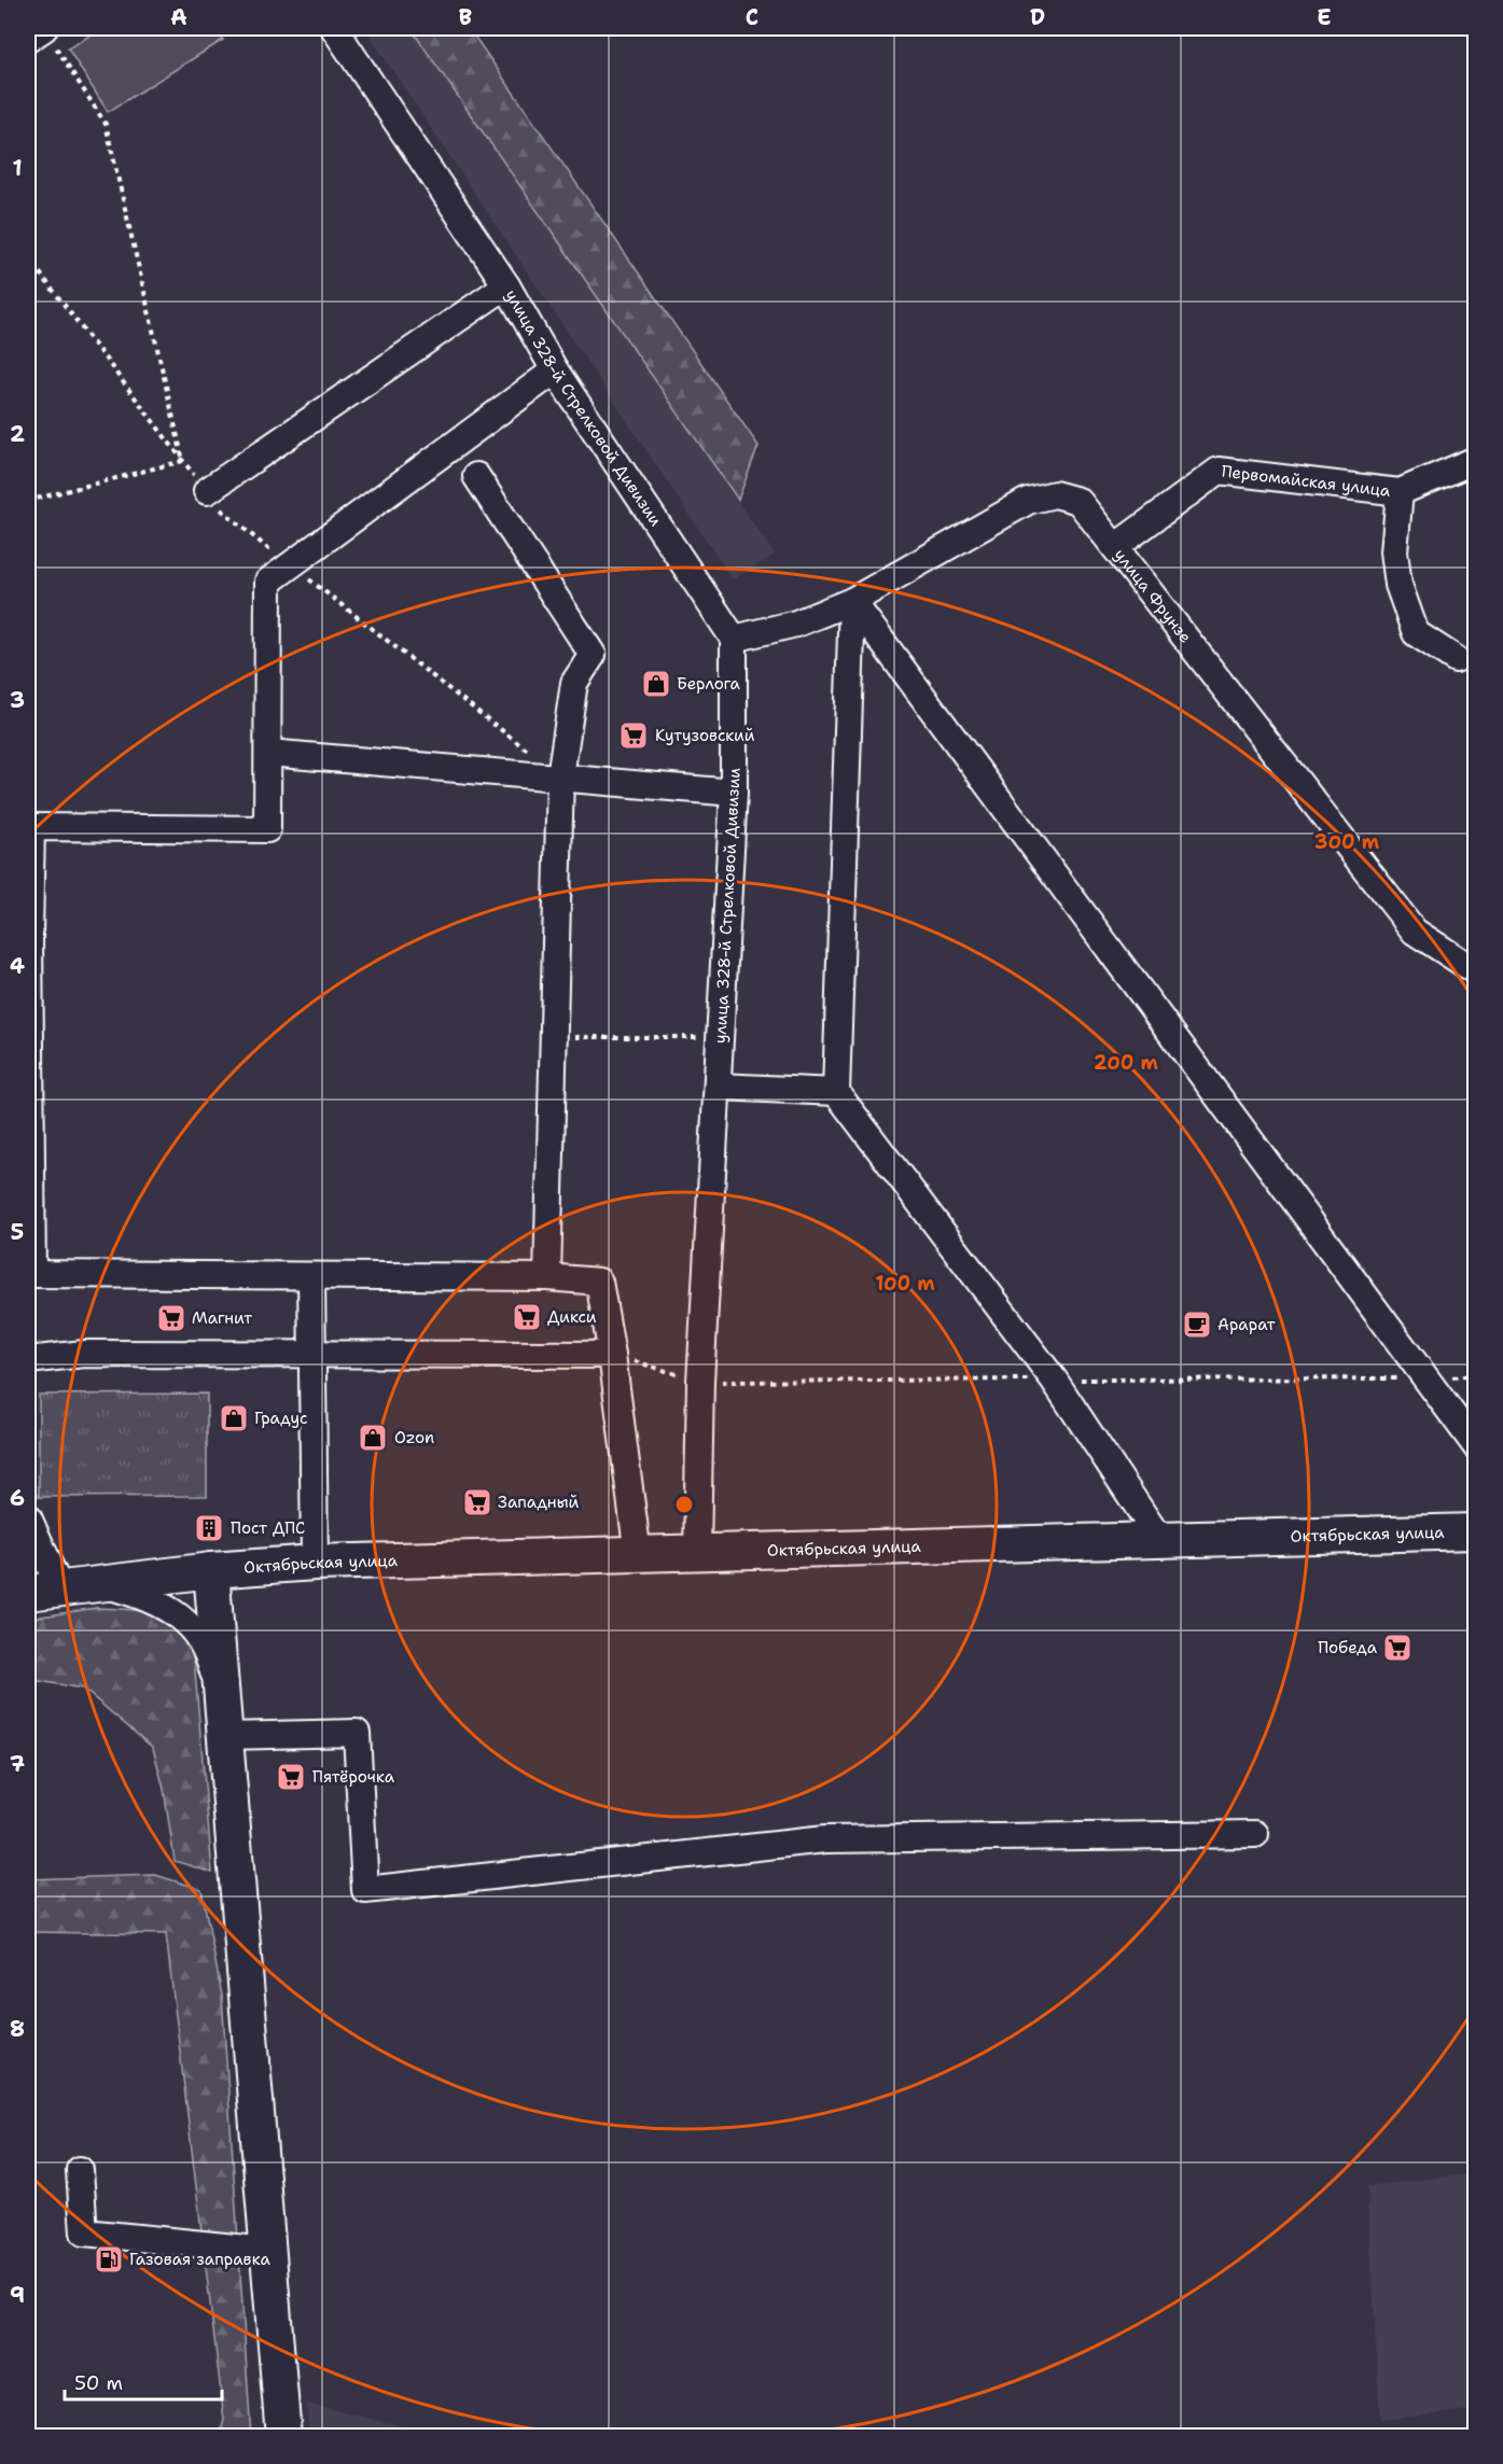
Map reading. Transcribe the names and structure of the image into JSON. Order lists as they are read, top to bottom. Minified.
{"streets":{"main road":["Октябрьская улица"],"street":["улица 328-й Стрелковой Дивизии","Первомайская улица","улица Фрунзе"]},"crossings":[["улица 328-й Стрелковой Дивизии","улица Фрунзе"],["улица 328-й Стрелковой Дивизии","Октябрьская улица"],["Первомайская улица","улица Фрунзе"]],"places":{"shop":["Берлога","Градус","Ozon"],"supermarket":["Кутузовский","Дикси","Магнит","Западный","Победа","Пятёрочка"],"cafe":["Арарат"],"building":["Пост ДПС"],"fuel station":["Газовая заправка"]},"scale_bar":"50 m","grid":{"columns":["A","B","C","D","E"],"rows":["1","2","3","4","5","6","7","8","9"]},"rings":["300 m","200 m","100 m"]}
